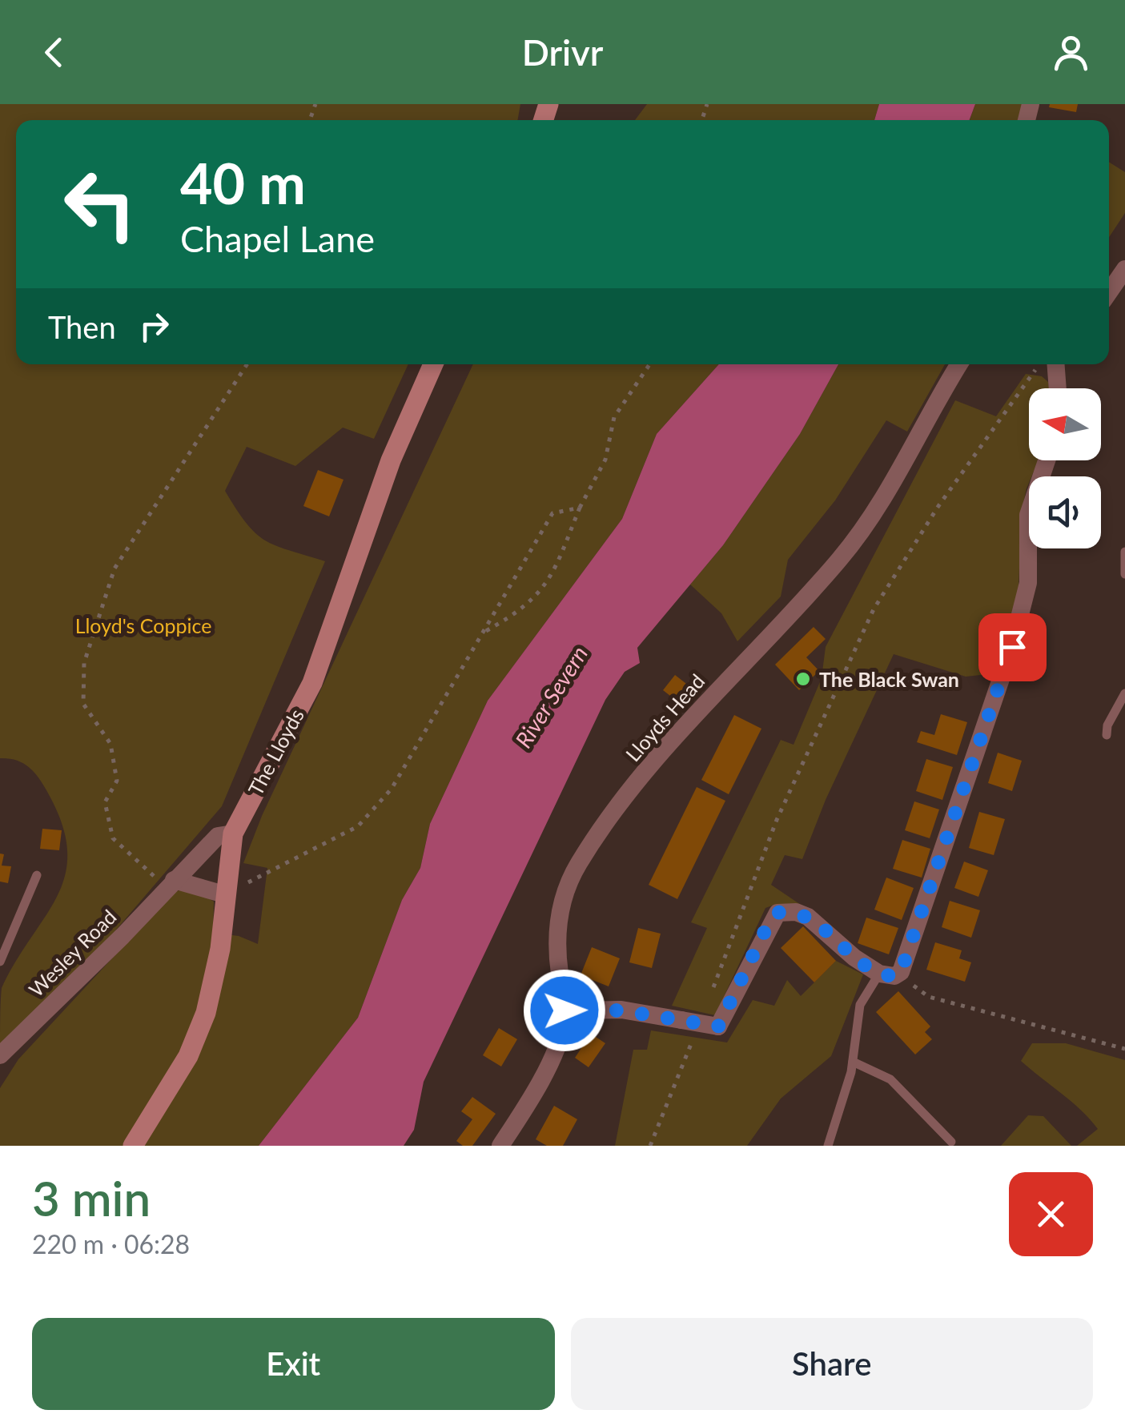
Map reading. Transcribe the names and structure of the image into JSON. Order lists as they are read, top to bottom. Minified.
{"streets":{"street":["Lloyds Head","The Lloyds","Wesley Road"]},"crossings":[["The Lloyds","Wesley Road"]],"water":["River Severn"],"parks":["Lloyd's Coppice"],"places":["The Black Swan"],"north":"left","page":{"header":"Drivr","turn":["40 m","Chapel Lane"],"then":"Then","heading":["3 min","220 m · 06:28"],"buttons":["Exit","Share"]}}
